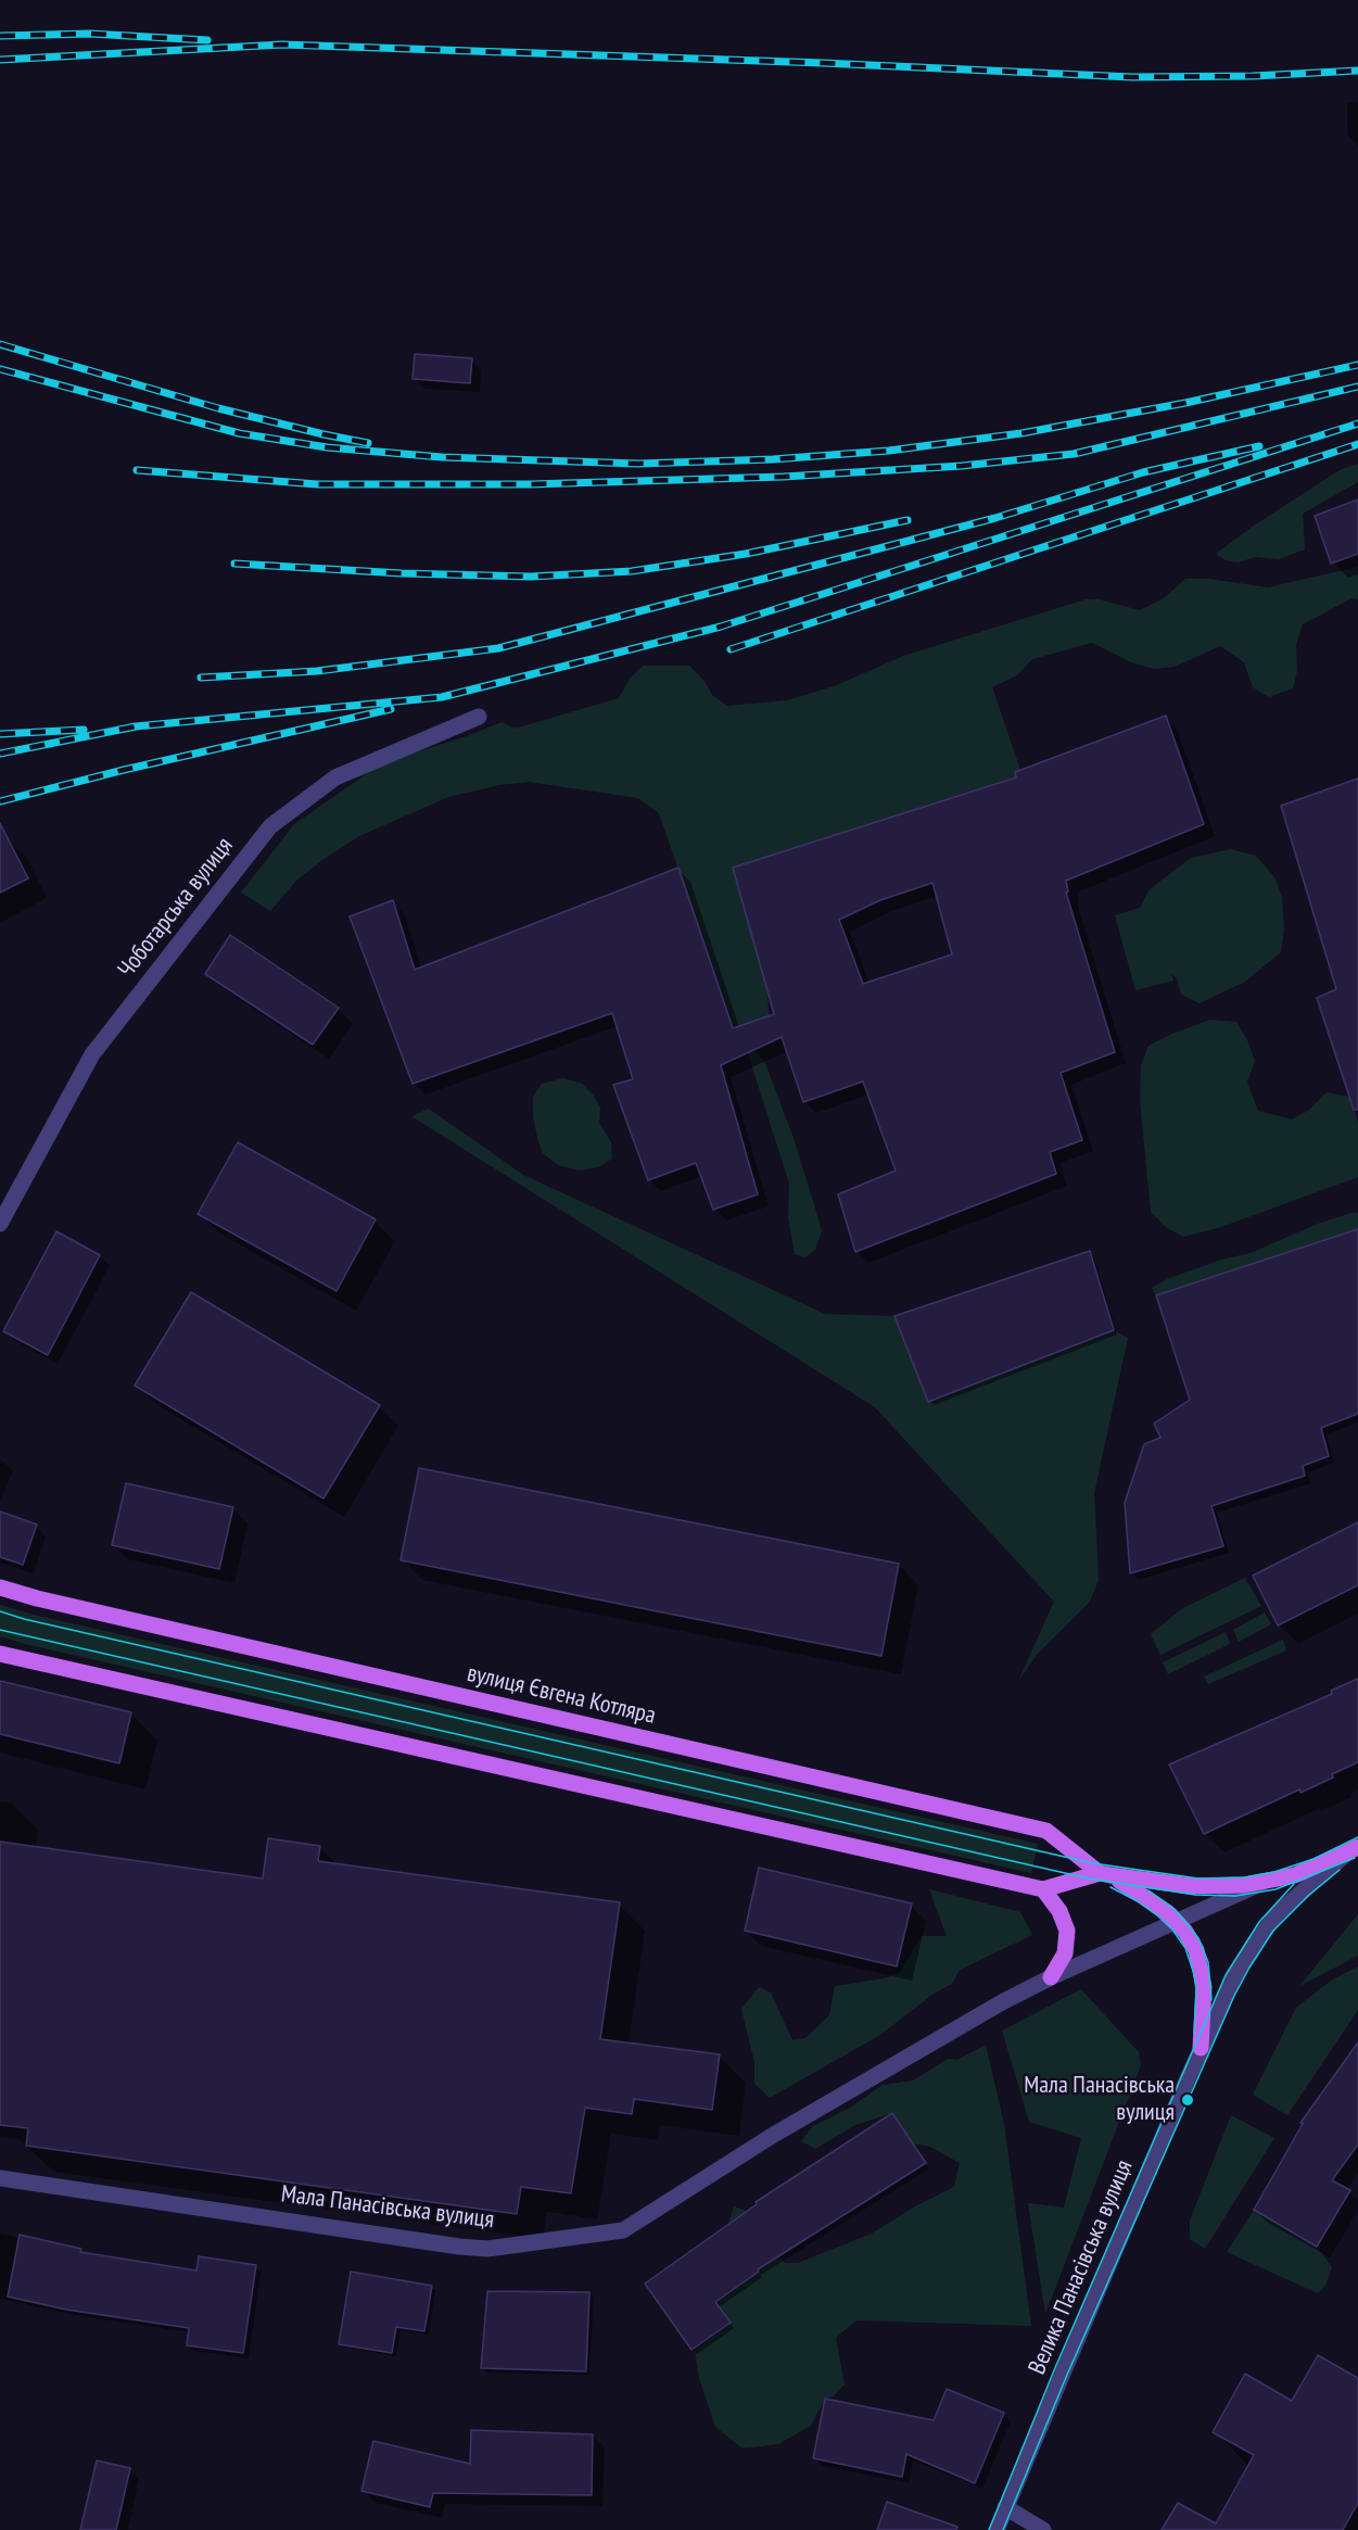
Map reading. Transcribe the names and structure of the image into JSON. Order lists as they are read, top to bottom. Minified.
{"streets":{"main road":["вулиця Євгена Котляра"],"street":["Чоботарська вулиця","Мала Панасівська вулиця","Велика Панасівська вулиця"]},"crossings":[["вулиця Євгена Котляра","Мала Панасівська вулиця"],["вулиця Євгена Котляра","Велика Панасівська вулиця"]],"places":["Мала Панасівська вулиця"]}
